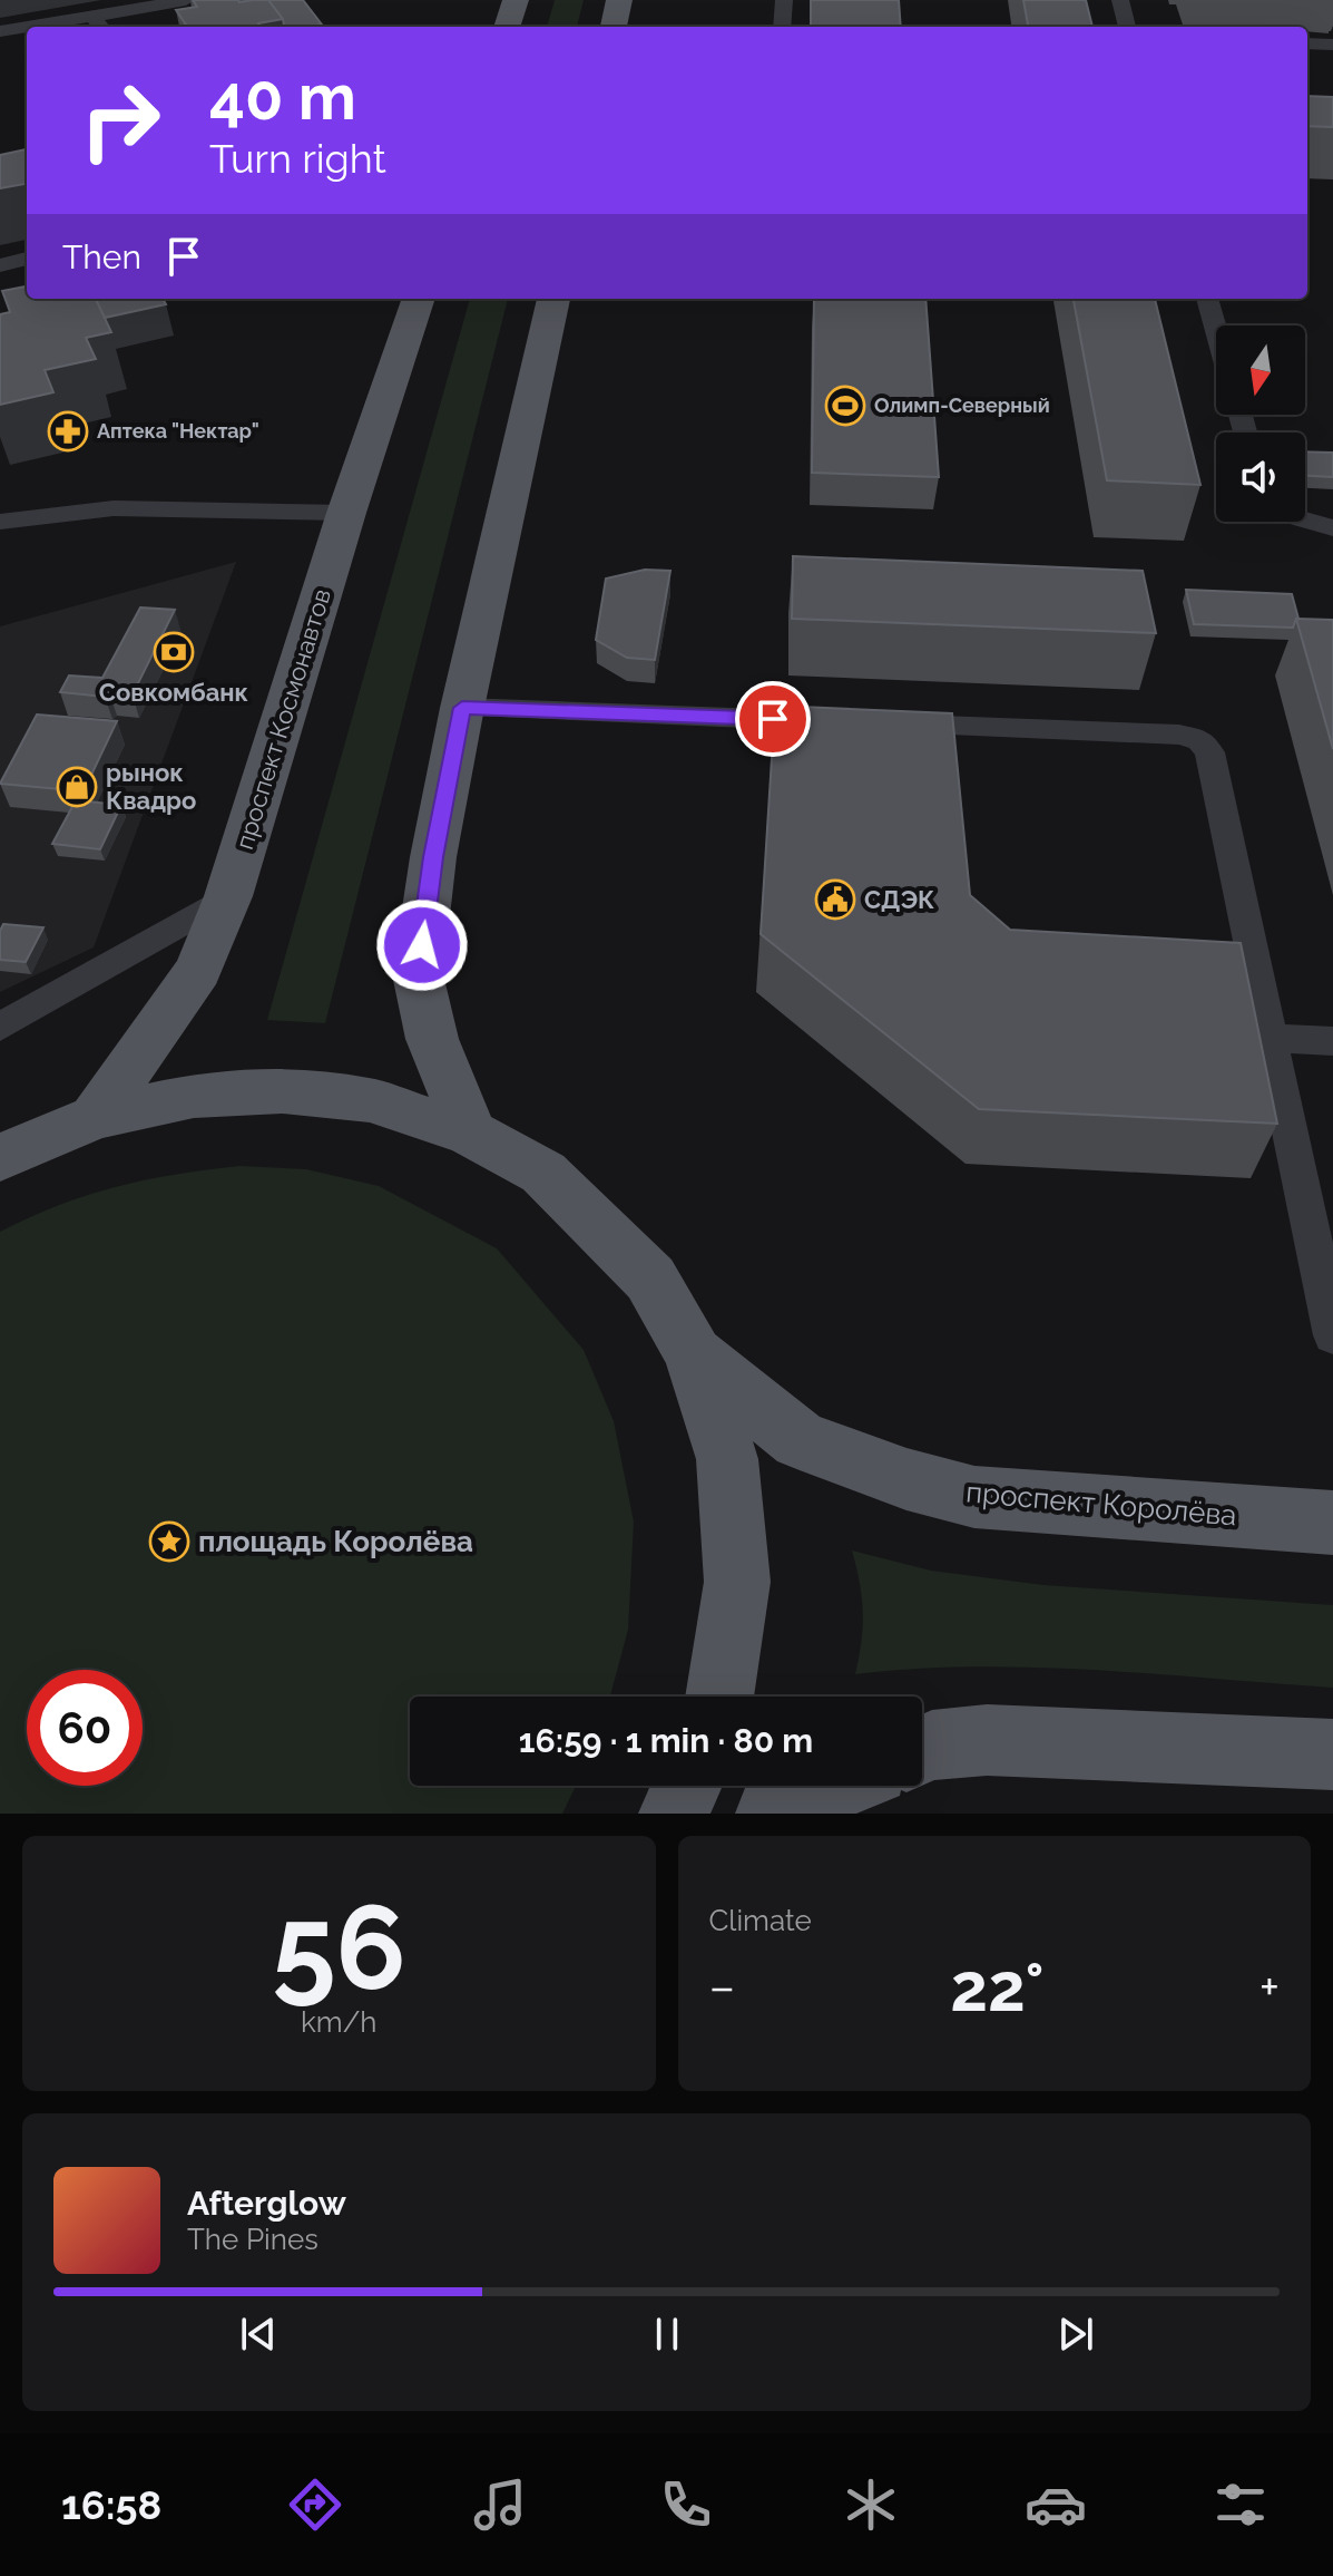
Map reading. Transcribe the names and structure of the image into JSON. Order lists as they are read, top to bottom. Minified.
{"streets":{"main road":["проспект Космонавтов","проспект Королёва"]},"places":{"sports":["Олимп-Северный"],"pharmacy":["Аптека \"Нектар\""],"bank":["Совкомбанк"],"shop":["рынок Квадро"],"public building":["СДЭК"],"place":["площадь Королёва"]},"north":"bottom","page":{"turn":["40 m","Turn right"],"then":"Then","limit":"60","trip":"16:59 · 1 min · 80 m","tile":[["56","km/h"],"Climate"],"heat":["−","22°","+"],"song":["Afterglow","The Pines"],"tabs":"16:58"}}
